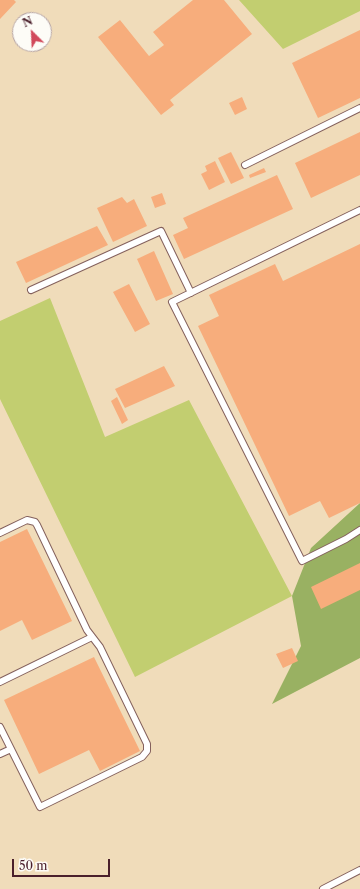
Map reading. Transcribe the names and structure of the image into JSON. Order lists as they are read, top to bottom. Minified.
{"scale_bar":"50 m","north":"top left"}
